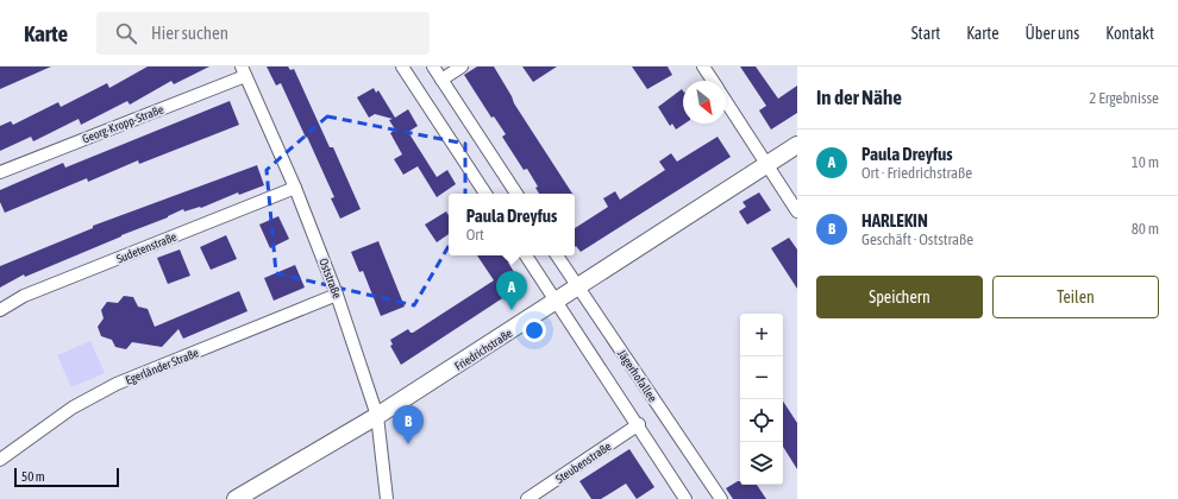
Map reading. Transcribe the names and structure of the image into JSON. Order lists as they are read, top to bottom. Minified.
{"streets":{"main road":["Friedrichstraße"],"street":["Georg-Kropp-Straße","Sudetenstraße","Oststraße","Egerländer Straße","Jägerhofallee","Steubenstraße"]},"crossings":[["Georg-Kropp-Straße","Oststraße"],["Sudetenstraße","Oststraße"],["Oststraße","Friedrichstraße"],["Oststraße","Egerländer Straße"],["Friedrichstraße","Jägerhofallee"]],"scale_bar":"50 m","north":"bottom right","page":{"header":"Karte","search":"Hier suchen","nav":["Start","Karte","Über uns","Kontakt"],"heading":["In der Nähe","2 Ergebnisse"],"list":[{"mark":"A","name":"Paula Dreyfus","note":"Ort · Friedrichstraße","value":"10 m"},{"mark":"B","name":"HARLEKIN","note":"Geschäft · Oststraße","value":"80 m"}],"popup":["Paula Dreyfus","Ort"],"buttons":["Speichern","Teilen"],"pins":["A","B"],"map_buttons":["+","−"],"scale":"50 m"}}
